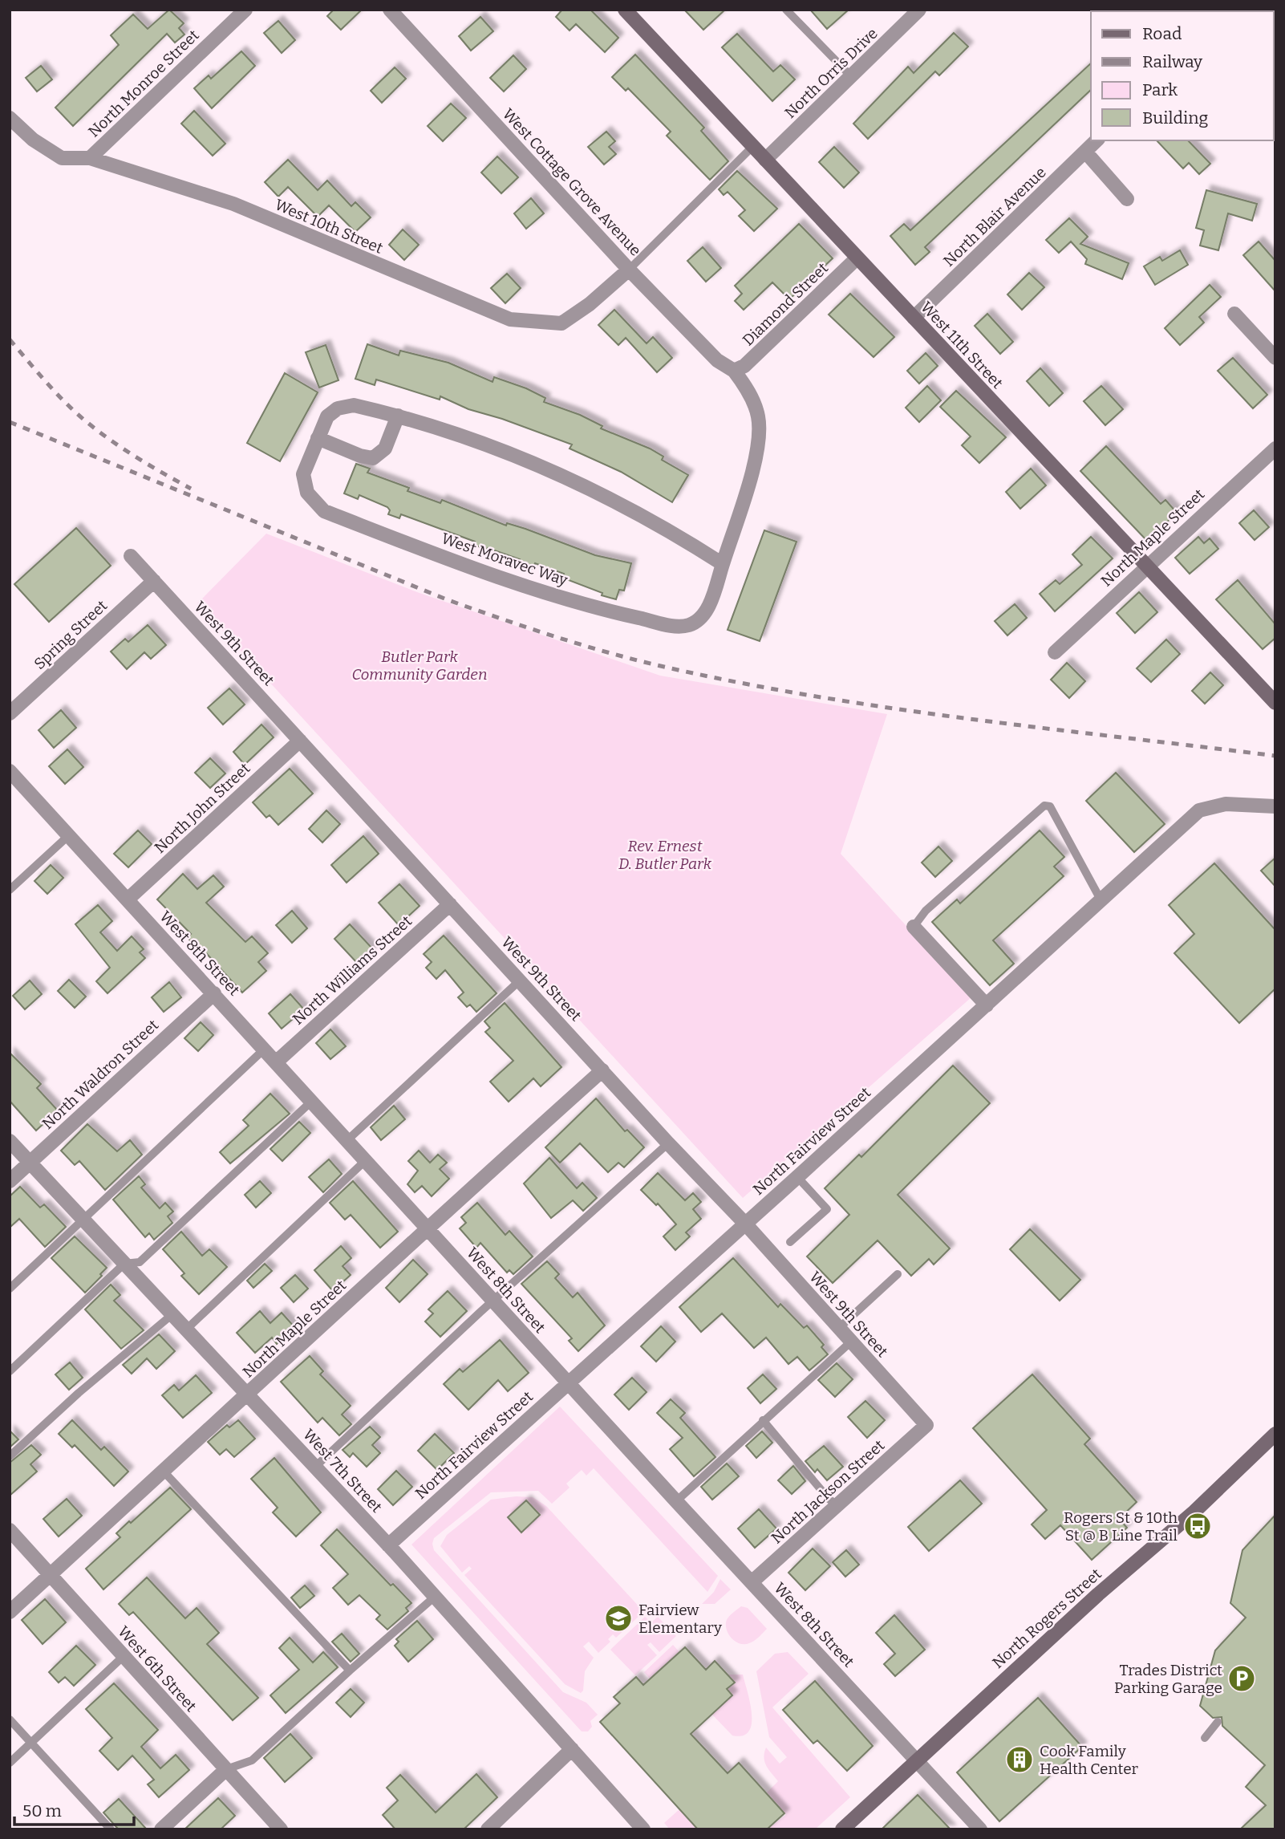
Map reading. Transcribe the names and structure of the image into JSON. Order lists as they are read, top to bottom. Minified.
{"streets":{"street":["North Orris Drive","North Monroe Street","West Cottage Grove Avenue","North Blair Avenue","West 10th Street","Diamond Street","West 11th Street","North Maple Street","West Moravec Way","Spring Street","West 9th Street","North John Street","West 8th Street","North Williams Street","North Waldron Street","North Fairview Street","West 7th Street","North Jackson Street","North Rogers Street","West 6th Street"]},"crossings":[["North Orris Drive","West 11th Street"],["North Monroe Street","West 10th Street"],["West Cottage Grove Avenue","West 10th Street"],["West Cottage Grove Avenue","Diamond Street"],["West Cottage Grove Avenue","West Moravec Way"],["North Blair Avenue","West 11th Street"],["Diamond Street","West 11th Street"],["Diamond Street","West Moravec Way"],["West 11th Street","North Maple Street"],["North Maple Street","West 9th Street"],["North Maple Street","West 8th Street"],["North Maple Street","West 7th Street"],["North Maple Street","West 6th Street"],["Spring Street","West 9th Street"],["West 9th Street","North John Street"],["West 9th Street","North Williams Street"],["West 9th Street","North Fairview Street"],["West 9th Street","North Jackson Street"],["North John Street","West 8th Street"],["West 8th Street","North Williams Street"],["West 8th Street","North Waldron Street"],["West 8th Street","North Fairview Street"],["West 8th Street","North Jackson Street"],["West 8th Street","North Rogers Street"],["North Waldron Street","West 7th Street"],["North Fairview Street","West 7th Street"]],"parks":["Butler Park Community Garden","Rev. Ernest D. Butler Park"],"places":{"bus stop":["Rogers St & 10th St @ B Line Trail"],"school or university":["Fairview Elementary"],"parking":["Trades District Parking Garage"],"building":["Cook Family Health Center"]},"legend":["Road","Railway","Park","Building"],"scale_bar":"50 m"}
